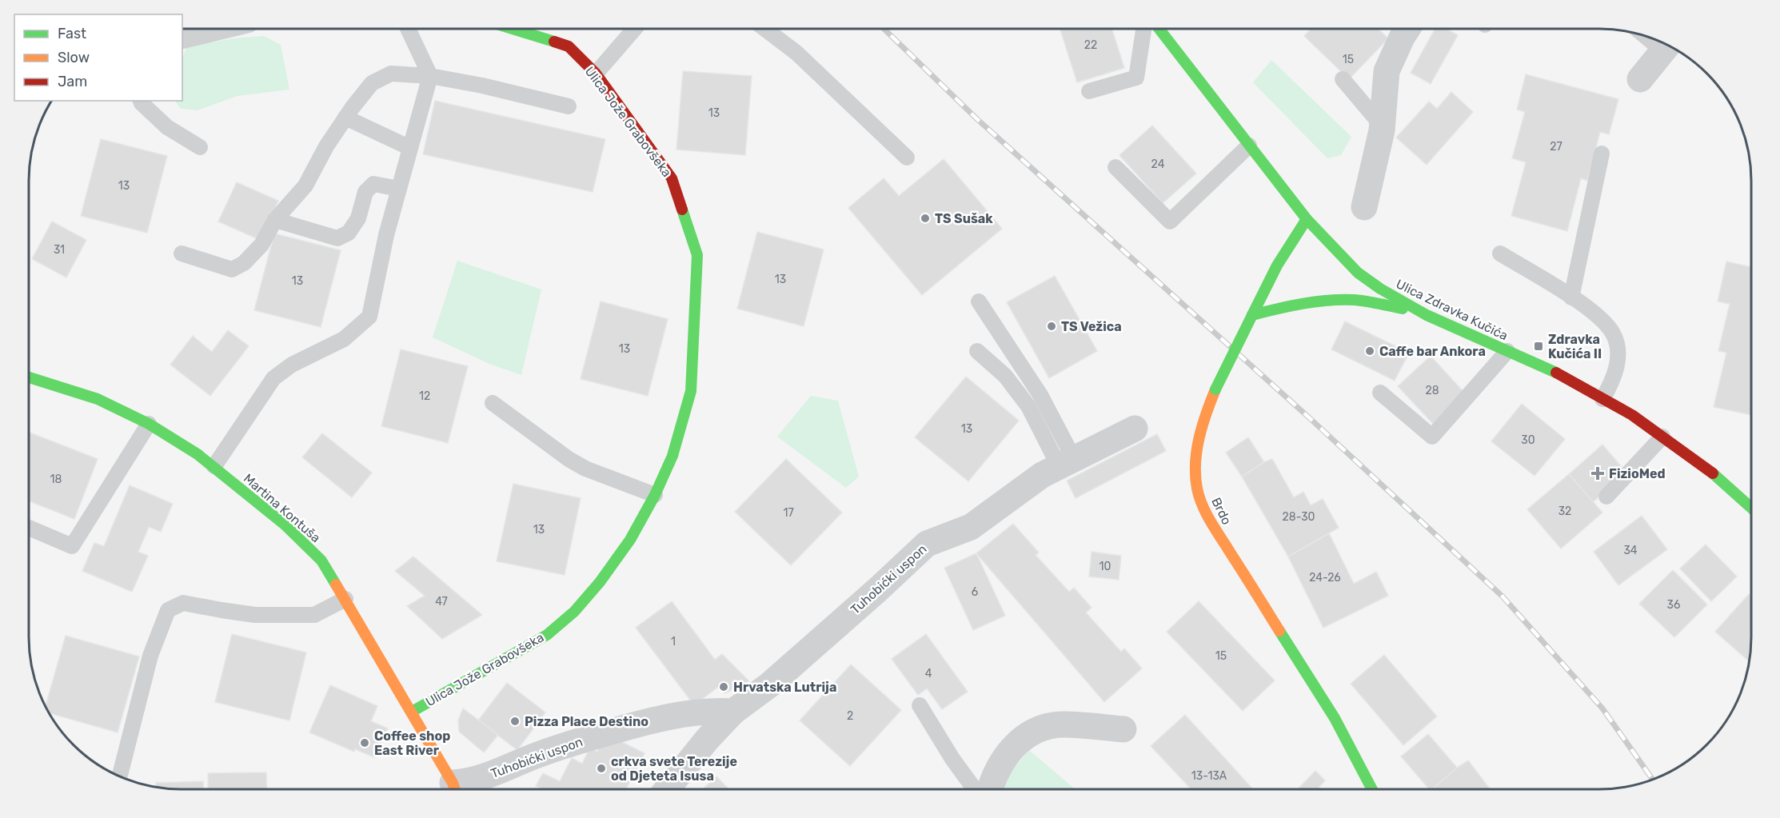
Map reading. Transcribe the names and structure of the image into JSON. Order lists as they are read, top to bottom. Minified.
{"streets":{"main road":["Ulica Jože Grabovšeka","Ulica Zdravka Kučića","Martina Kontuša","Brdo"],"street":["Tuhobićki uspon"]},"crossings":[["Ulica Jože Grabovšeka","Martina Kontuša"],["Ulica Zdravka Kučića","Brdo"]],"places":{"other":["TS Sušak","TS Vežica","Caffe bar Ankora","Hrvatska Lutrija","Pizza Place Destino","Coffee shop East River","crkva svete Terezije od Djeteta Isusa"],"transit":["Zdravka Kučića II"],"health":["FizioMed"]},"house_numbers":["22","15","13","27","24","13","31","13","13","13","28","12","13","30","18","32","17","28-30","13","34","10","24-26","6","47","36","1","15","4","2","13-13A"],"legend":["Fast","Slow","Jam"]}
